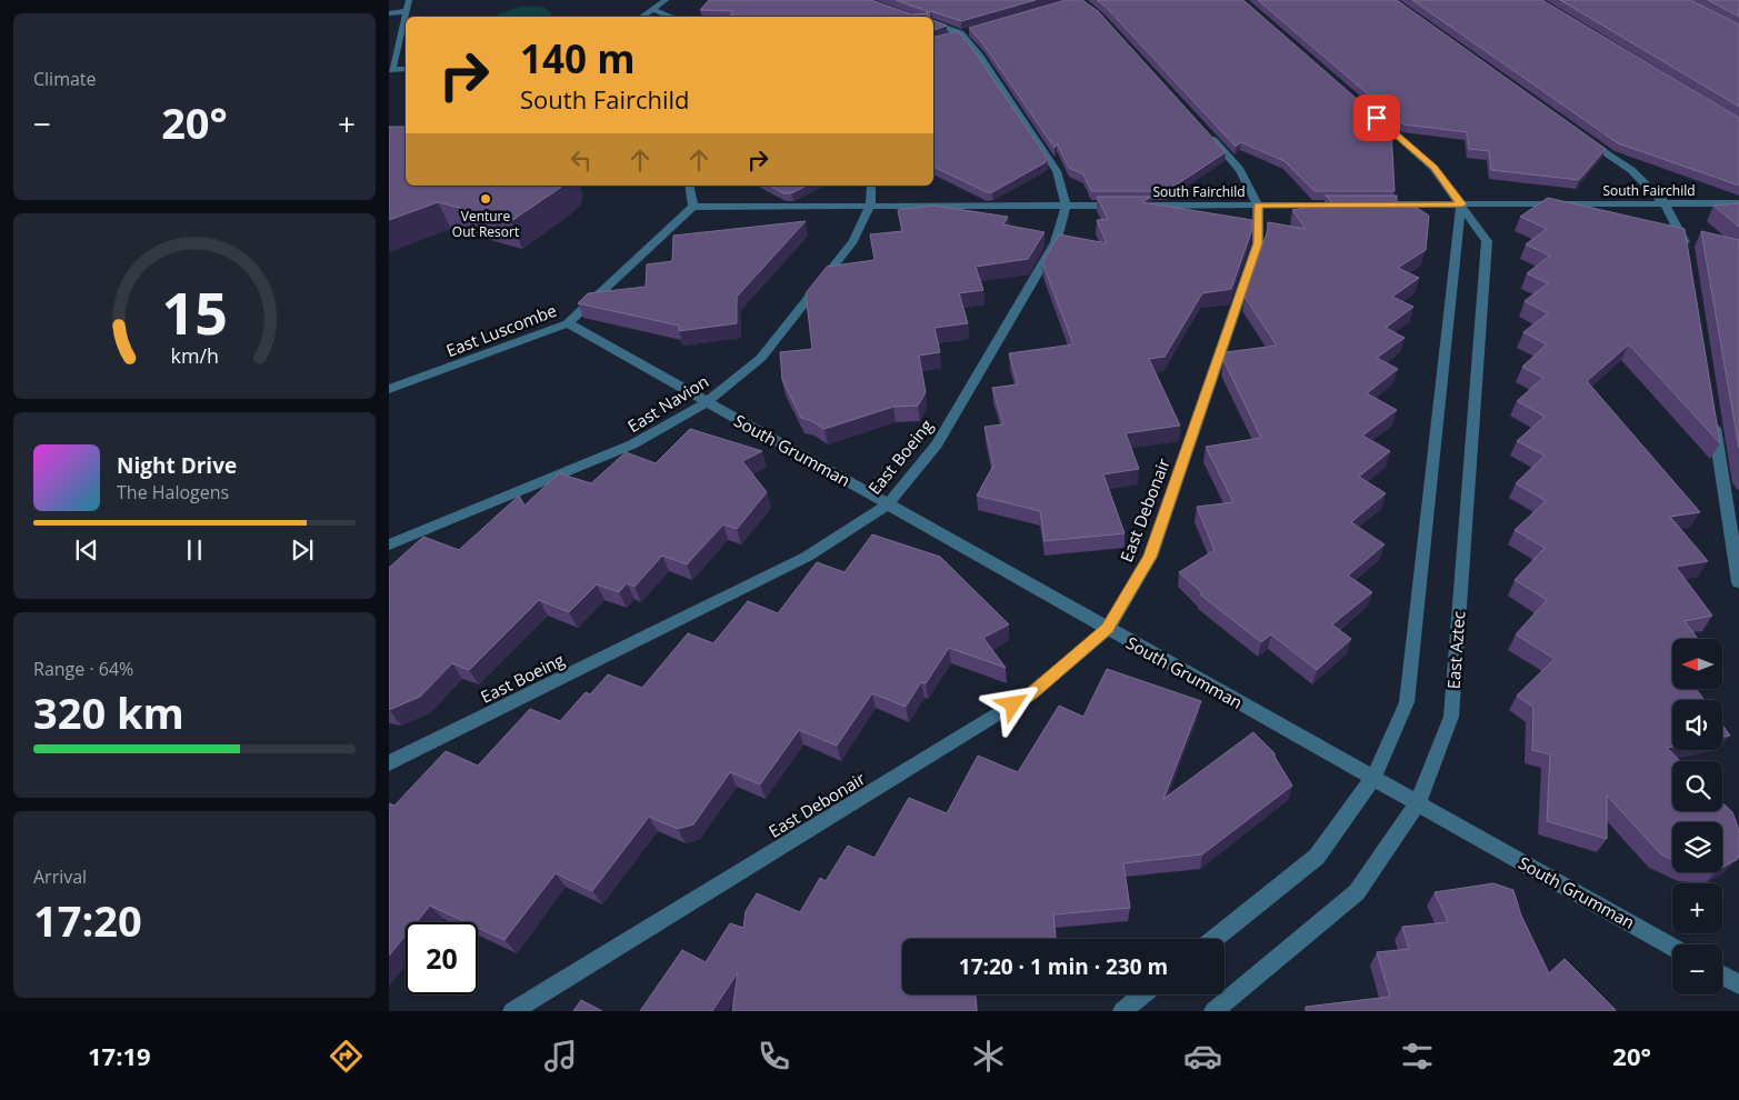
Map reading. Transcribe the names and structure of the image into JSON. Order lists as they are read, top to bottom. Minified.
{"streets":{"lane":["South Fairchild","East Luscombe","East Navion","South Grumman","East Boeing","East Debonair","East Aztec"]},"crossings":[["South Fairchild","East Luscombe"],["South Fairchild","East Navion"],["South Fairchild","East Boeing"],["South Fairchild","East Debonair"],["South Fairchild","East Aztec"],["East Luscombe","South Grumman"],["East Navion","South Grumman"],["South Grumman","East Boeing"],["South Grumman","East Debonair"],["South Grumman","East Aztec"]],"places":["Venture Out Resort"],"north":"left","page":{"tile":["Climate",["Range · 64%","320 km"],["Arrival","17:20"]],"turn":["140 m","South Fairchild"],"heat":["−","20°","+"],"song":["Night Drive","The Halogens"],"map_buttons":["+","−"],"limit":"20","trip":"17:20 · 1 min · 230 m","tabs":["17:19","20°"],"gauge":["15","km/h"]}}
